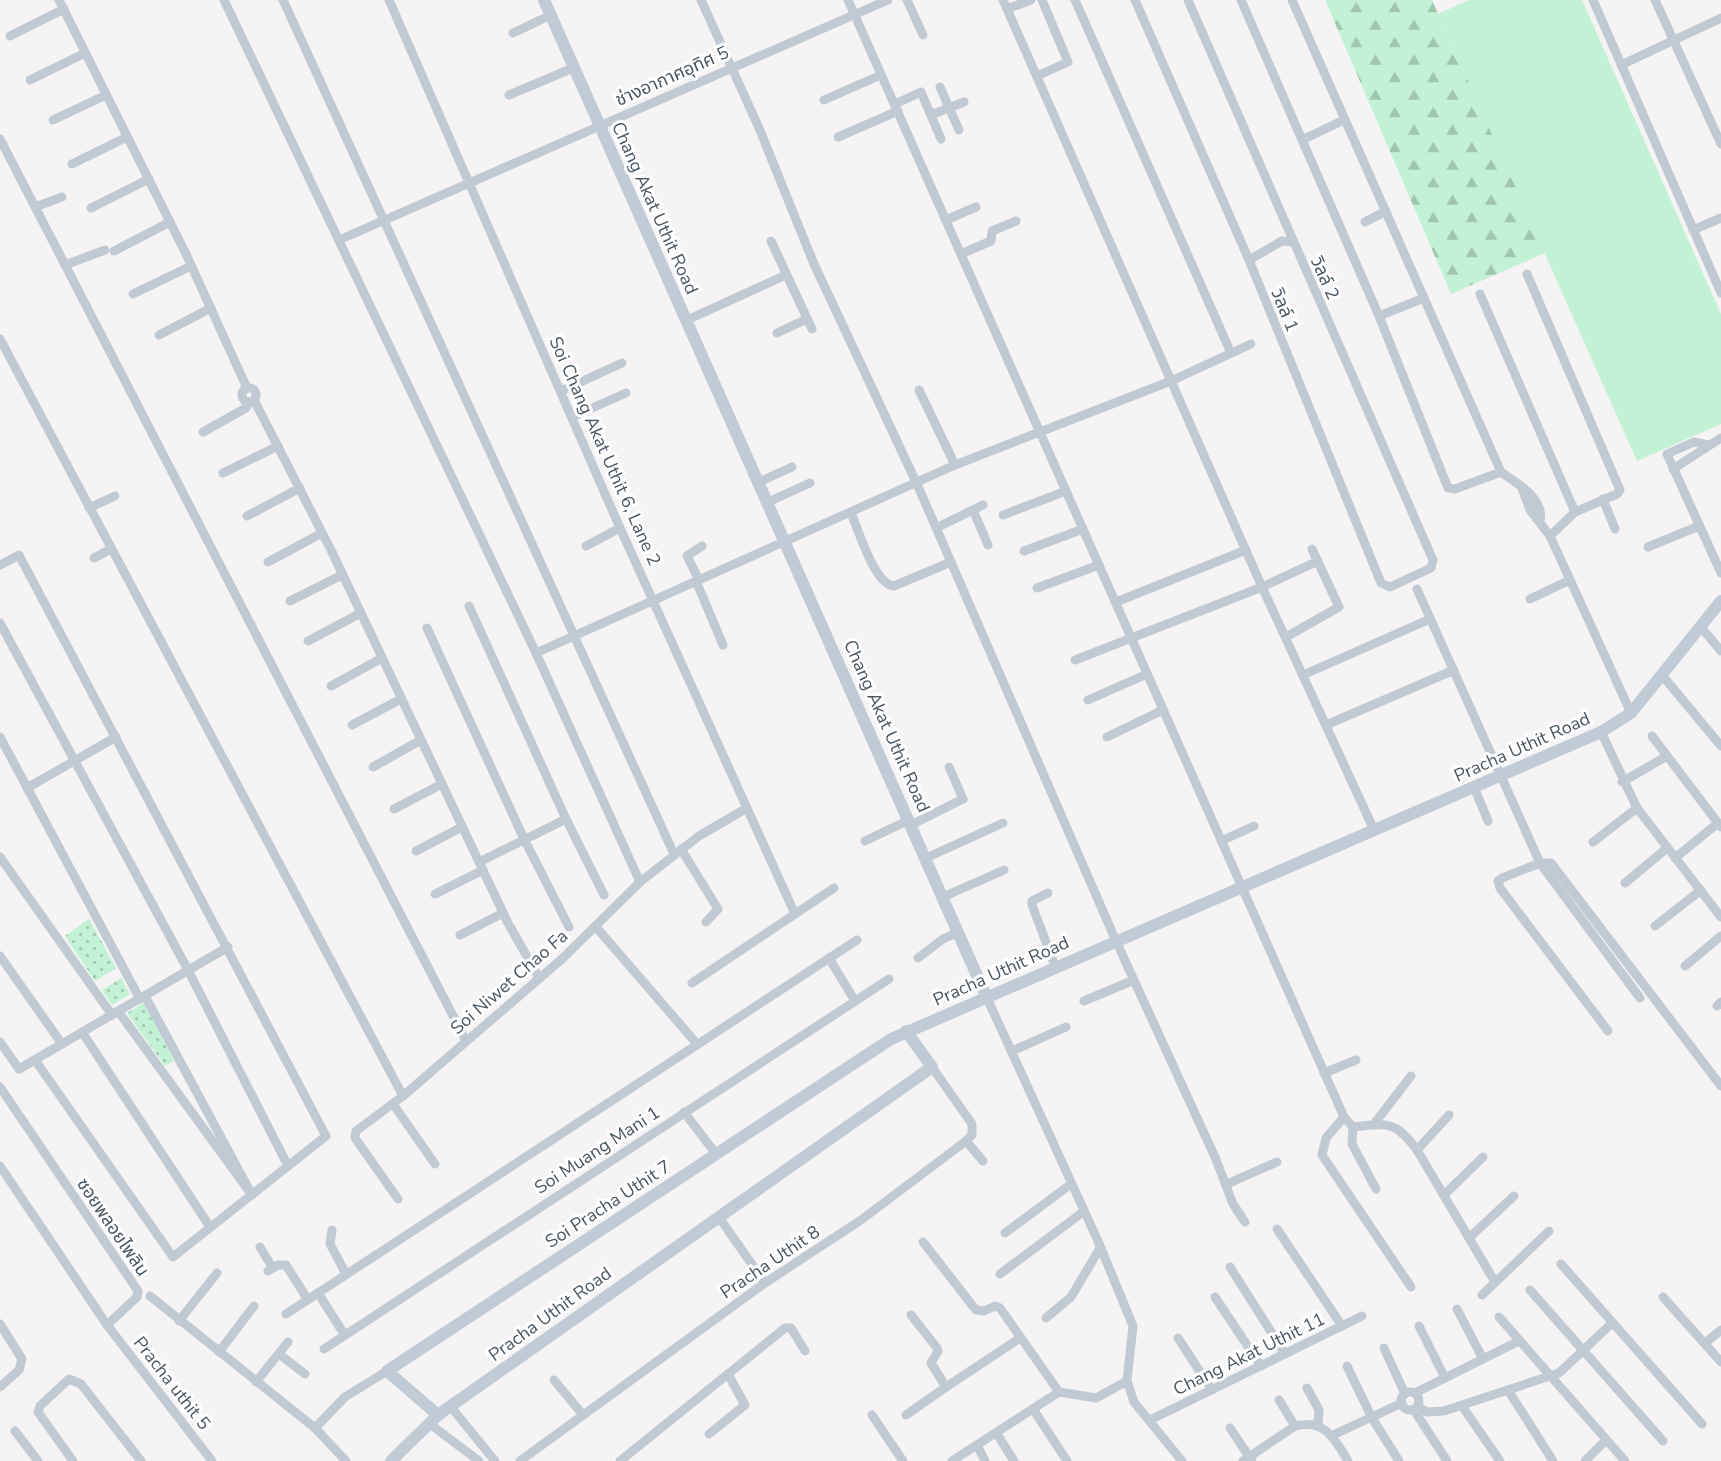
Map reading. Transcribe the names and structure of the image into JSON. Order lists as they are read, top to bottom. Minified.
{"streets":{"street":["ช่างอากาศอุทิศ 5","Chang Akat Uthit Road","วิลล์ 2","วิลล์ 1","Soi Chang Akat Uthit 6, Lane 2","Pracha Uthit Road","Soi Niwet Chao Fa","Soi Muang Mani 1","Soi Pracha Uthit 7","ซอยพลอยไพลิน","Pracha Uthit 8","Chang Akat Uthit 11","Pracha uthit 5"]},"crossings":[["ช่างอากาศอุทิศ 5","Chang Akat Uthit Road"],["ช่างอากาศอุทิศ 5","Soi Chang Akat Uthit 6, Lane 2"],["Chang Akat Uthit Road","Pracha Uthit Road"],["วิลล์ 2","วิลล์ 1"],["Soi Chang Akat Uthit 6, Lane 2","Soi Niwet Chao Fa"],["Pracha Uthit Road","Soi Pracha Uthit 7"],["ซอยพลอยไพลิน","Pracha uthit 5"]]}
